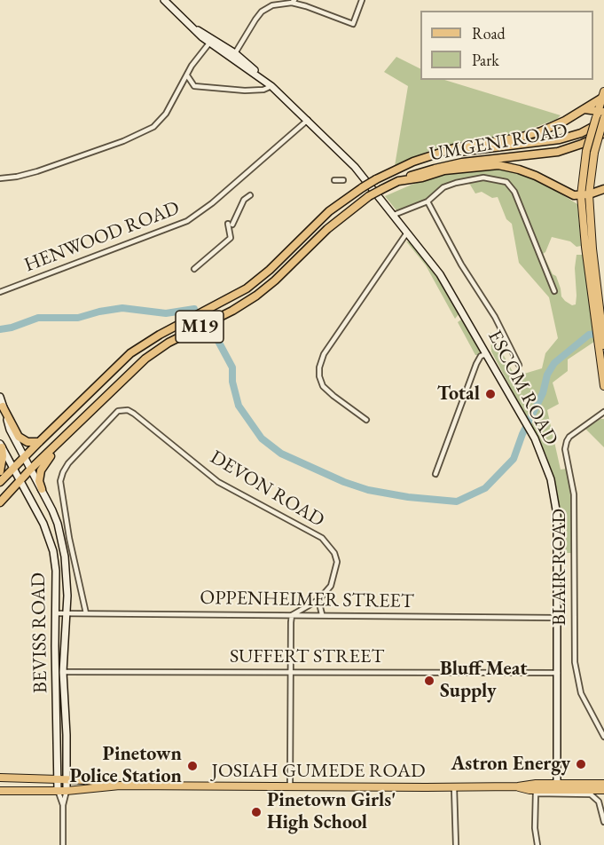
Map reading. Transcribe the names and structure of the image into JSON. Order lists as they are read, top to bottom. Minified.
{"streets":{"highway":["UMGENI ROAD","M19"],"main road":["JOSIAH GUMEDE ROAD"],"street":["HENWOOD ROAD","ESCOM ROAD","DEVON ROAD","BLAIR ROAD","OPPENHEIMER STREET","BEVISS ROAD","SUFFERT STREET"]},"crossings":[["UMGENI ROAD","M19"],["HENWOOD ROAD","ESCOM ROAD"],["M19","BEVISS ROAD"],["ESCOM ROAD","OPPENHEIMER STREET"],["ESCOM ROAD","SUFFERT STREET"],["ESCOM ROAD","JOSIAH GUMEDE ROAD"],["DEVON ROAD","OPPENHEIMER STREET"],["OPPENHEIMER STREET","BEVISS ROAD"],["BEVISS ROAD","SUFFERT STREET"],["BEVISS ROAD","JOSIAH GUMEDE ROAD"]],"places":["Total","Bluff Meat Supply","Astron Energy","Pinetown Police Station","Pinetown Girls' High School"],"legend":["Road","Park"]}
